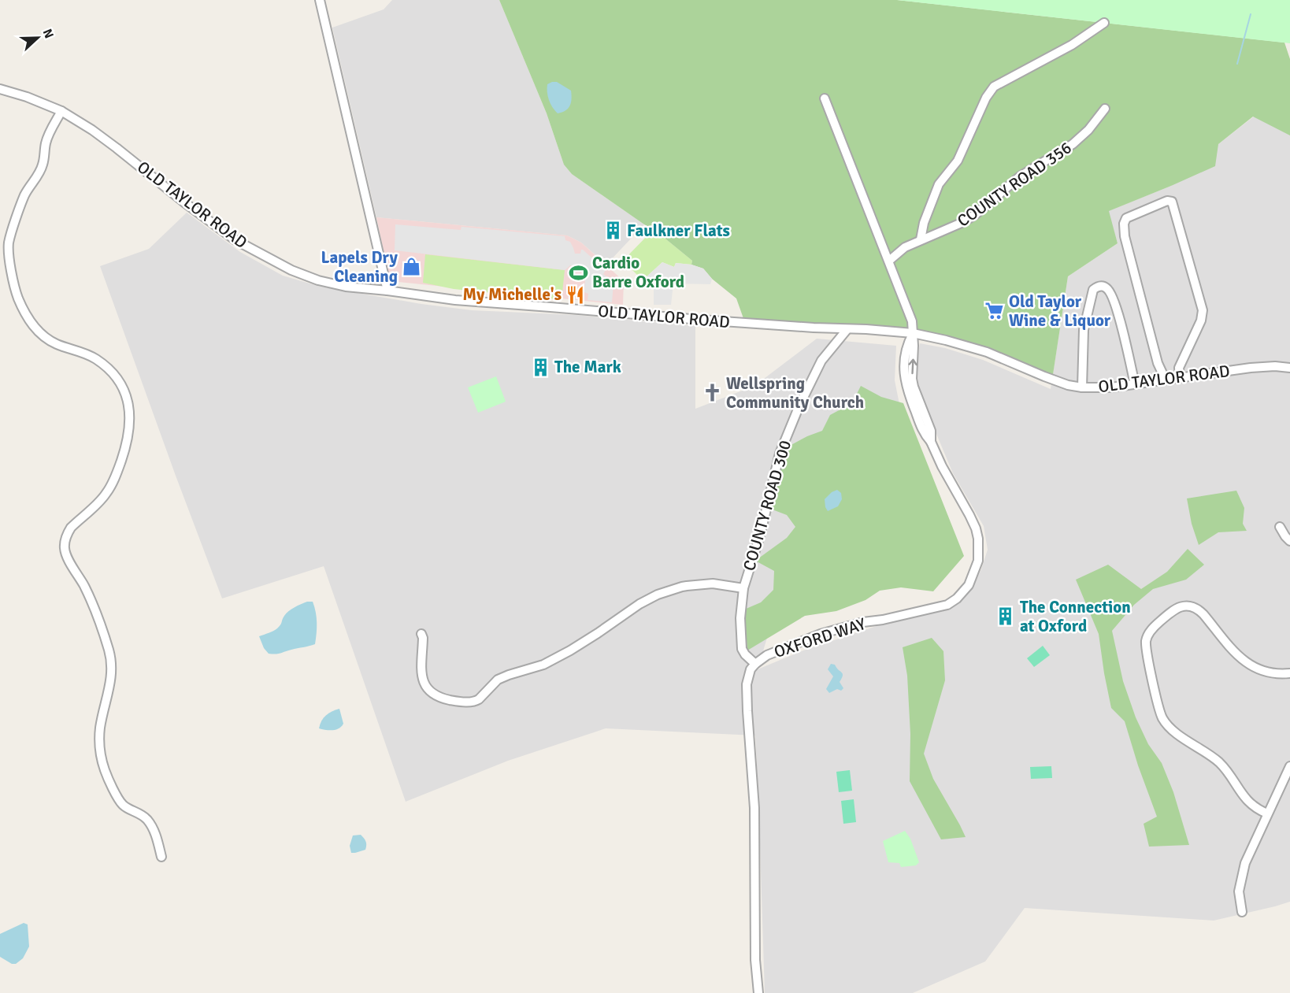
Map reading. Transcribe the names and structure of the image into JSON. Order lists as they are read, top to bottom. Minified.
{"streets":{"street":["COUNTY ROAD 356","OLD TAYLOR ROAD","COUNTY ROAD 300","OXFORD WAY"]},"crossings":[["OLD TAYLOR ROAD","COUNTY ROAD 300"],["OLD TAYLOR ROAD","OXFORD WAY"],["COUNTY ROAD 300","OXFORD WAY"]],"places":{"building":["Faulkner Flats","The Mark","The Connection at Oxford"],"shop":["Lapels Dry Cleaning"],"sports":["Cardio Barre Oxford"],"restaurant":["My Michelle's"],"supermarket":["Old Taylor Wine & Liquor"],"church":["Wellspring Community Church"]},"north":"right"}
